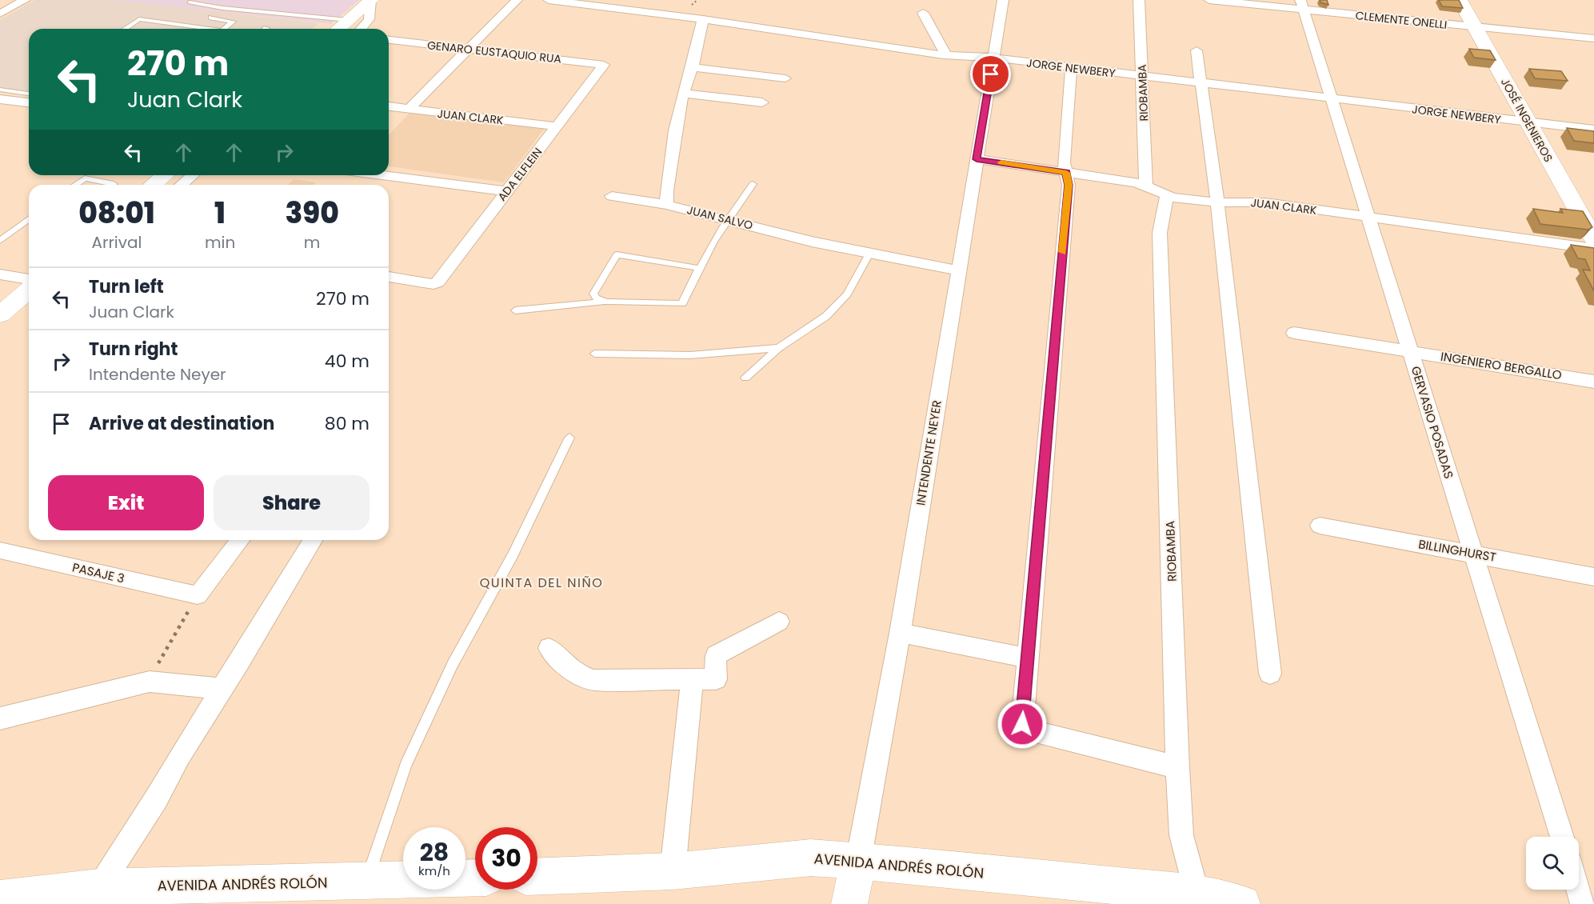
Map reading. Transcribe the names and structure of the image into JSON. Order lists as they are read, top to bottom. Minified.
{"streets":{"street":["CLEMENTE ONELLI","GENARO EUSTAQUIO RUA","JORGE NEWBERY","RIOBAMBA","JUAN CLARK","JOSÉ INGENIEROS","ADA ELFLEIN","JUAN SALVO","INGENIERO BERGALLO","GERVASIO POSADAS","INTENDENTE NEYER","BILLINGHURST","PASAJE 3","AVENIDA ANDRÉS ROLÓN"]},"crossings":[["CLEMENTE ONELLI","JOSÉ INGENIEROS"],["CLEMENTE ONELLI","GERVASIO POSADAS"],["GENARO EUSTAQUIO RUA","ADA ELFLEIN"],["JORGE NEWBERY","RIOBAMBA"],["JORGE NEWBERY","JOSÉ INGENIEROS"],["JORGE NEWBERY","GERVASIO POSADAS"],["JORGE NEWBERY","INTENDENTE NEYER"],["RIOBAMBA","JUAN CLARK"],["RIOBAMBA","AVENIDA ANDRÉS ROLÓN"],["JUAN CLARK","ADA ELFLEIN"],["JUAN CLARK","GERVASIO POSADAS"],["JUAN CLARK","INTENDENTE NEYER"],["JUAN SALVO","INTENDENTE NEYER"],["INGENIERO BERGALLO","GERVASIO POSADAS"],["GERVASIO POSADAS","BILLINGHURST"],["INTENDENTE NEYER","AVENIDA ANDRÉS ROLÓN"]],"districts":["QUINTA DEL NIÑO"],"page":{"turn":["270 m","Juan Clark"],"eta":["08:01","Arrival","1","min","390","m"],"list":[{"name":"Turn left","note":"Juan Clark","value":"270 m"},{"name":"Turn right","note":"Intendente Neyer","value":"40 m"},{"name":"Arrive at destination","value":"80 m"}],"buttons":["Exit","Share"],"speed":"28 km/h","limit":"30"}}
